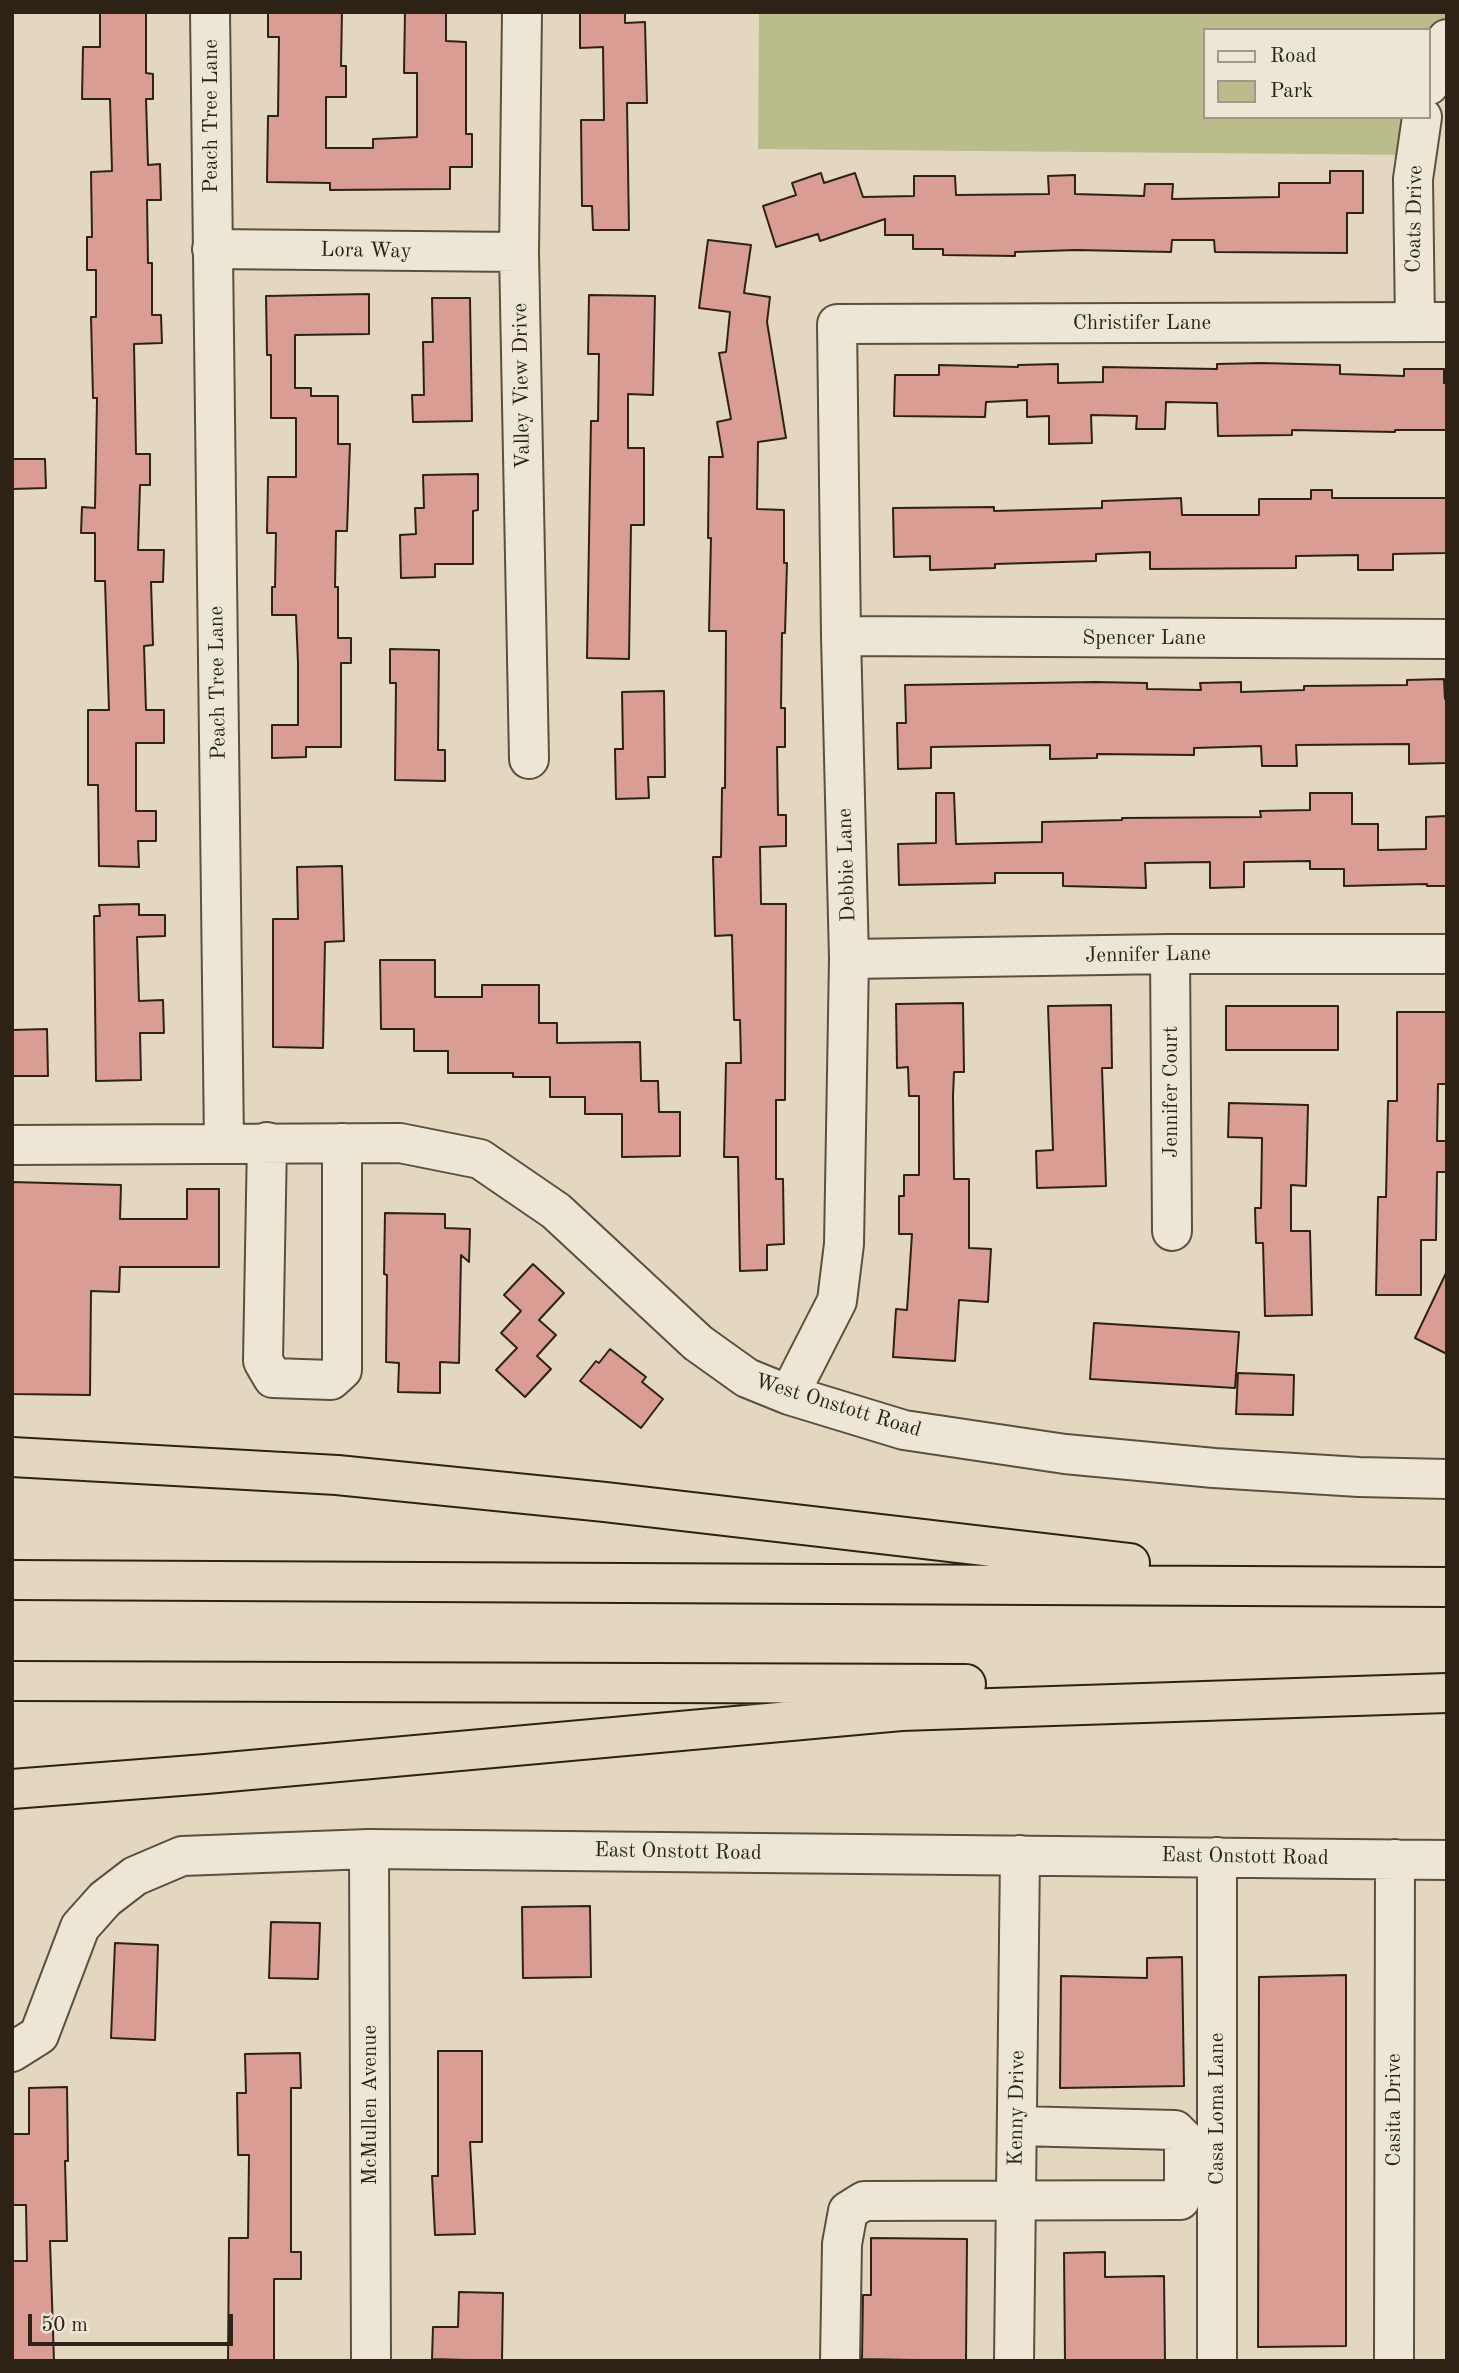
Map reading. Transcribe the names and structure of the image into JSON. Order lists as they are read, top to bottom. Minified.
{"streets":{"street":["Peach Tree Lane","Coats Drive","Lora Way","Christifer Lane","Valley View Drive","Spencer Lane","Debbie Lane","Jennifer Lane","Jennifer Court","West Onstott Road","East Onstott Road","McMullen Avenue","Kenny Drive","Casa Loma Lane","Casita Drive"]},"crossings":[["Peach Tree Lane","Lora Way"],["Peach Tree Lane","West Onstott Road"],["Coats Drive","Christifer Lane"],["Lora Way","Valley View Drive"],["Christifer Lane","Debbie Lane"],["Spencer Lane","Debbie Lane"],["Debbie Lane","Jennifer Lane"],["Debbie Lane","West Onstott Road"],["Jennifer Lane","Jennifer Court"],["East Onstott Road","McMullen Avenue"],["East Onstott Road","Kenny Drive"],["East Onstott Road","Casa Loma Lane"],["East Onstott Road","Casita Drive"]],"legend":["Road","Park"],"scale_bar":"50 m"}
